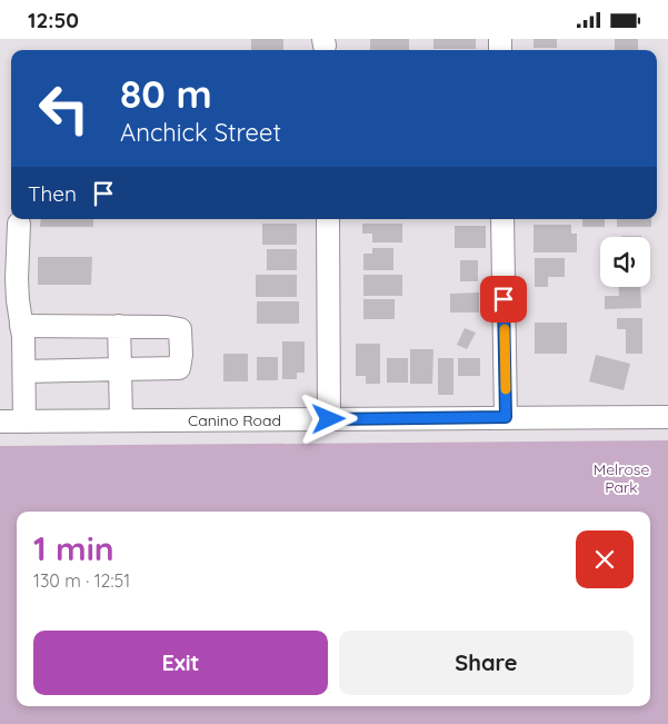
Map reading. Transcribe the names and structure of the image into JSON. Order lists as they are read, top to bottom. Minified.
{"streets":{"street":["Canino Road"]},"parks":["Melrose Park"],"page":{"status":"12:50","turn":["80 m","Anchick Street"],"then":"Then","heading":["1 min","130 m · 12:51"],"buttons":["Exit","Share"]}}
